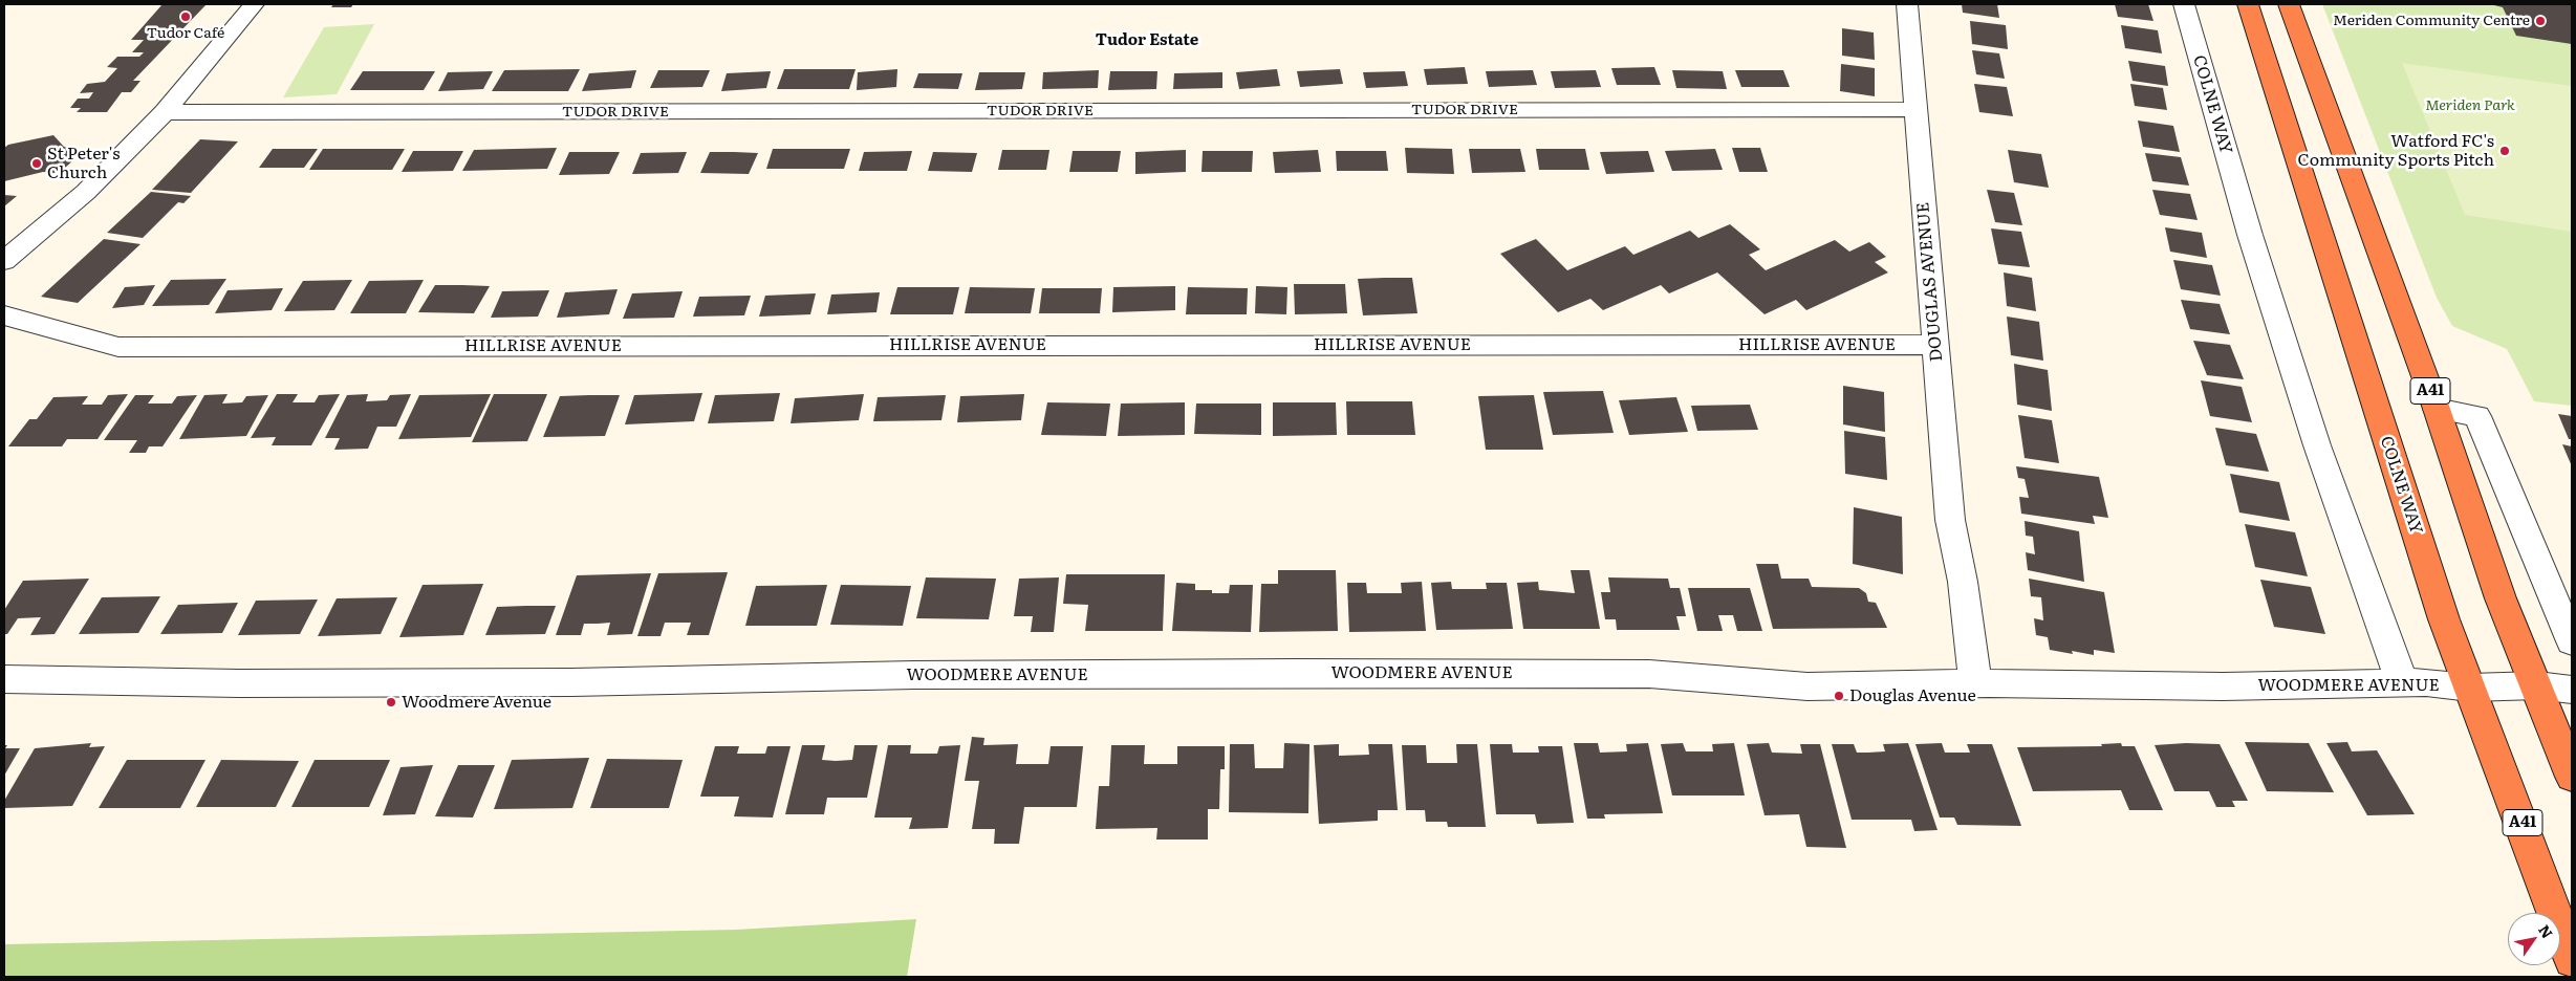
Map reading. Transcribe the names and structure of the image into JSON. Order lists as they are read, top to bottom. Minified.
{"streets":{"highway":["COLNE WAY","A41"],"street":["TUDOR DRIVE","DOUGLAS AVENUE","HILLRISE AVENUE","WOODMERE AVENUE"]},"crossings":[["COLNE WAY","WOODMERE AVENUE"],["TUDOR DRIVE","DOUGLAS AVENUE"],["DOUGLAS AVENUE","HILLRISE AVENUE"],["DOUGLAS AVENUE","WOODMERE AVENUE"],["A41","WOODMERE AVENUE"]],"districts":["Tudor Estate"],"parks":["Meriden Park"],"places":["Tudor Café","Meriden Community Centre","Watford FC's Community Sports Pitch","St Peter's Church","Douglas Avenue","Woodmere Avenue"],"north":"top right"}
